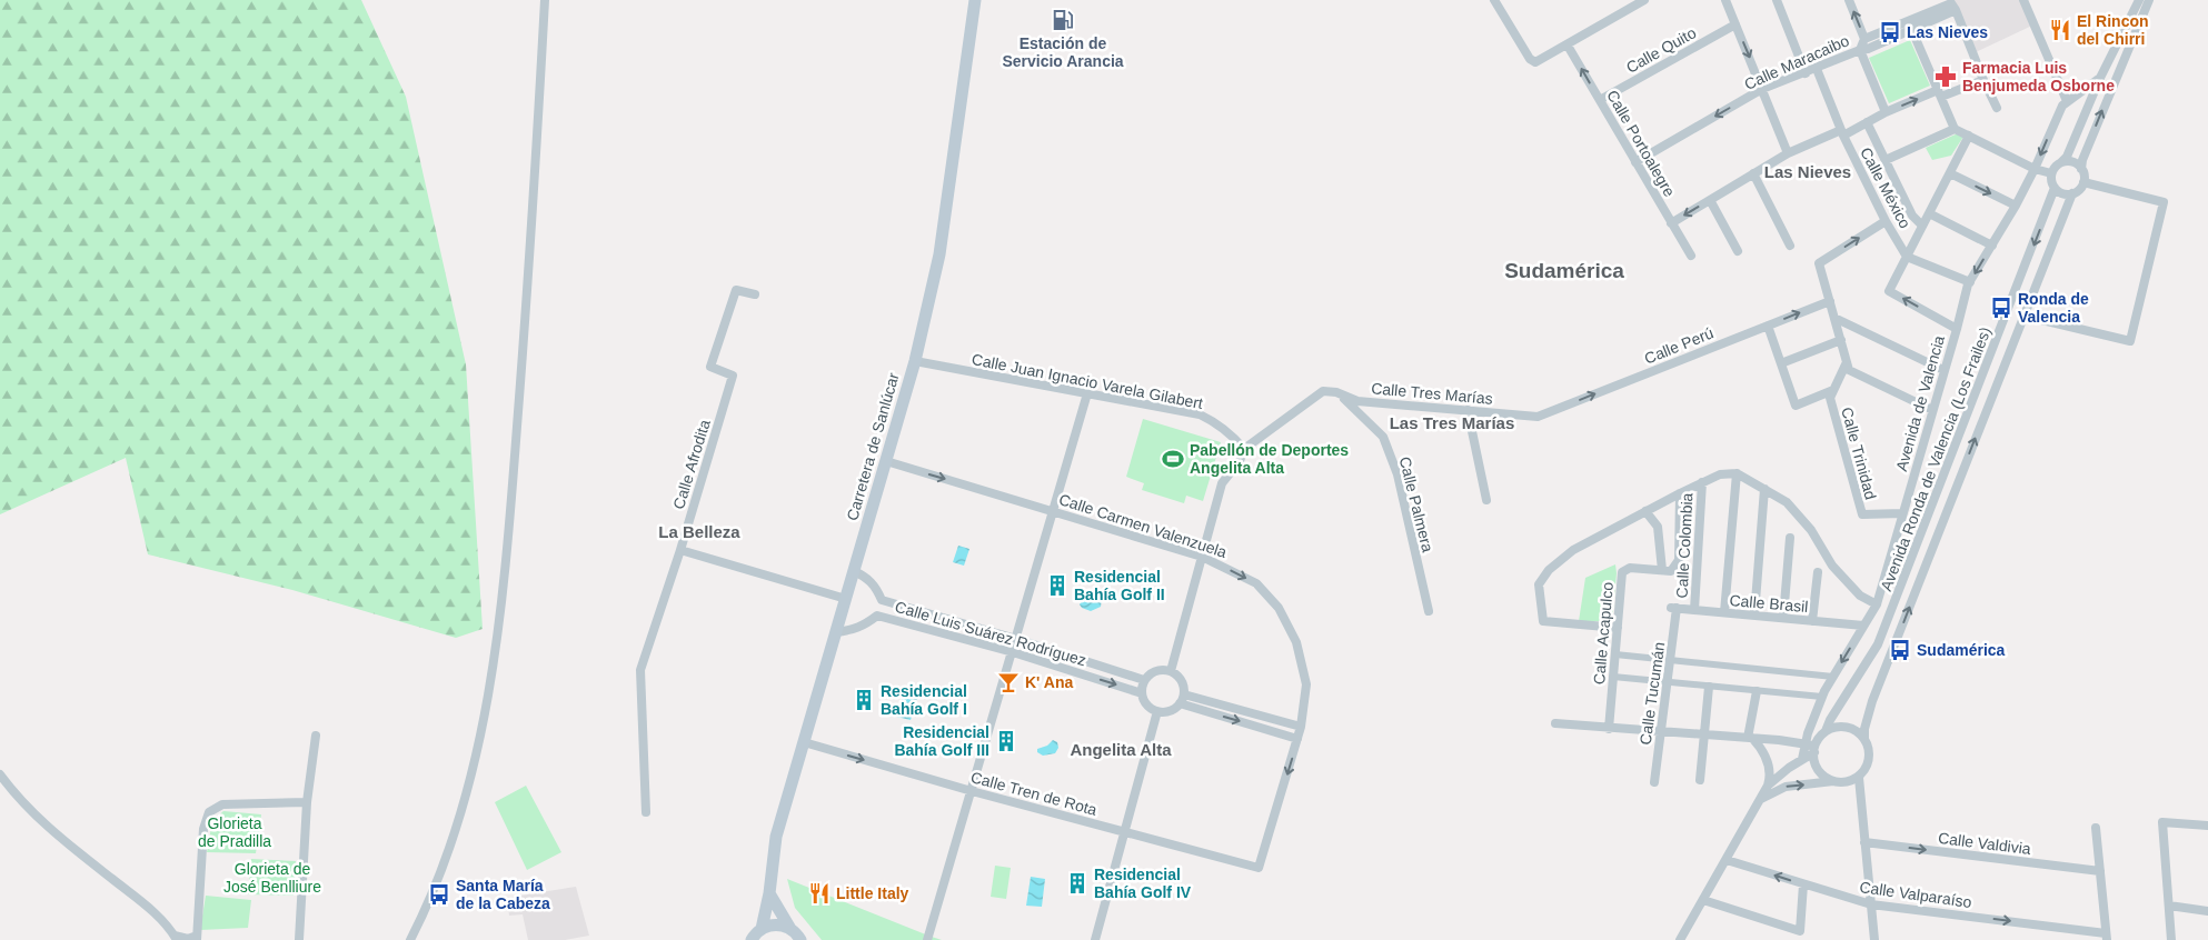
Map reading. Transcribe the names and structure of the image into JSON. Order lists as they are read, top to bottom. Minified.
{"streets":{"main road":["Carretera de Sanlúcar"],"street":["Calle Quito","Calle Maracaibo","Calle Portoalegre","Calle México","Calle Perú","Calle Juan Ignacio Varela Gilabert","Calle Tres Marías","Avenida de Valencia","Calle Trinidad","Avenida Ronda de Valencia (Los Frailes)","Calle Afrodita","Calle Palmera","Calle Carmen Valenzuela","Calle Colombia","Calle Brasil","Calle Luis Suárez Rodríguez","Calle Acapulco","Calle Tucumán","Calle Tren de Rota","Calle Valdivia","Calle Valparaíso"]},"crossings":[["Calle Quito","Calle Portoalegre"],["Calle Maracaibo","Calle Portoalegre"],["Calle Maracaibo","Calle México"],["Calle Perú","Calle Tres Marías"],["Calle Juan Ignacio Varela Gilabert","Carretera de Sanlúcar"],["Calle Tres Marías","Calle Palmera"],["Avenida de Valencia","Calle Trinidad"],["Avenida de Valencia","Avenida Ronda de Valencia (Los Frailes)"],["Avenida de Valencia","Calle Brasil"],["Carretera de Sanlúcar","Calle Carmen Valenzuela"],["Carretera de Sanlúcar","Calle Luis Suárez Rodríguez"],["Carretera de Sanlúcar","Calle Tren de Rota"],["Avenida Ronda de Valencia (Los Frailes)","Calle Valparaíso"],["Calle Carmen Valenzuela","Calle Tren de Rota"],["Calle Colombia","Calle Brasil"],["Calle Brasil","Calle Tucumán"]],"one_way":["Calle Perú","Calle Tren de Rota","Calle Valdivia"],"districts":["Las Nieves","Sudamérica","Las Tres Marías","La Belleza","Angelita Alta"],"parks":["Glorieta de Pradilla","Glorieta de José Benlliure"],"places":{"fuel station":["Estación de Servicio Arancia"],"restaurant":["El Rincon del Chirri","Little Italy"],"bus stop":["Las Nieves","Ronda de Valencia","Sudamérica","Santa María de la Cabeza"],"pharmacy":["Farmacia Luis Benjumeda Osborne"],"sports":["Pabellón de Deportes Angelita Alta"],"building":["Residencial Bahía Golf II","Residencial Bahía Golf I","Residencial Bahía Golf III","Residencial Bahía Golf IV"],"bar":["K' Ana"]}}
